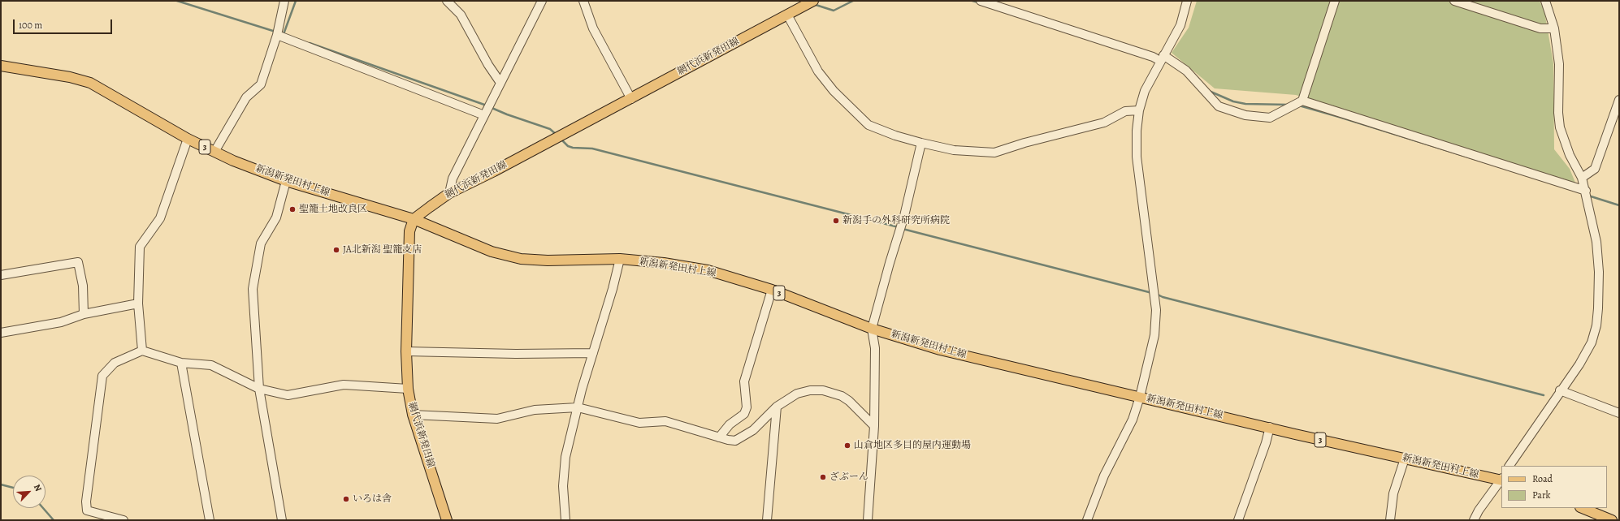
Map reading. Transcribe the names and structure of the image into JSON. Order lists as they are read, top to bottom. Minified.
{"streets":{"main road":["網代浜新発田線","3","新潟新発田村上線"]},"crossings":[["網代浜新発田線","新潟新発田村上線"]],"places":["聖籠土地改良区","新潟手の外科研究所病院","JA北新潟 聖籠支店","山倉地区多目的屋内運動場","ざぶーん","いろは舎"],"legend":["Road","Park"],"scale_bar":"100 m","north":"top right"}
